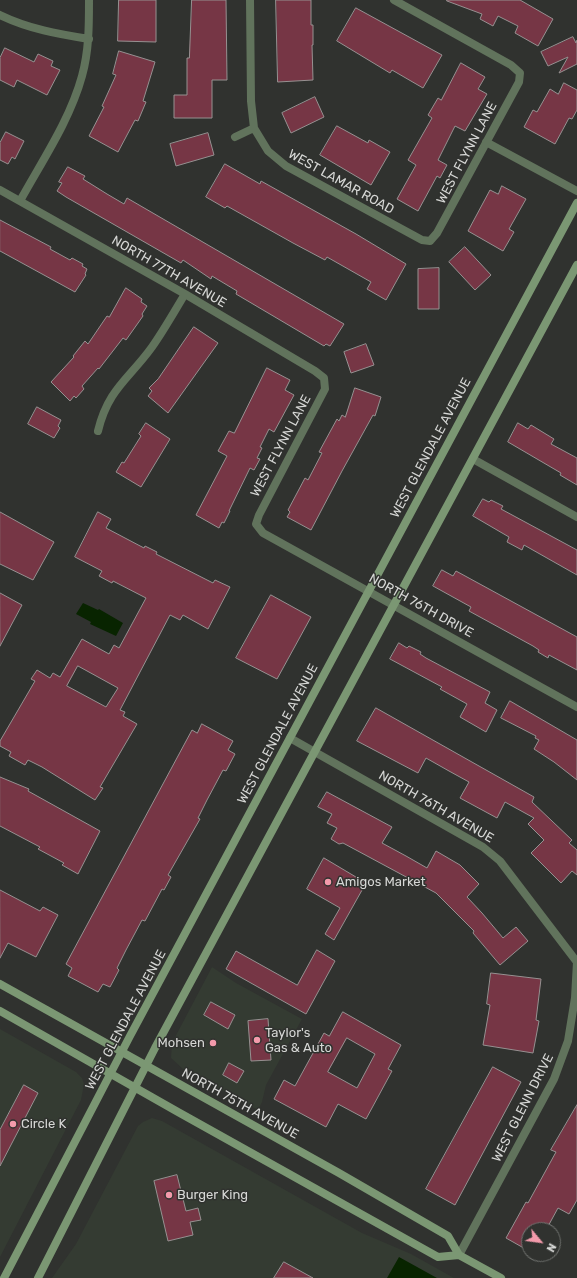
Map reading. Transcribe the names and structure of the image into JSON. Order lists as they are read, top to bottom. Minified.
{"streets":{"main road":["WEST GLENDALE AVENUE","NORTH 75TH AVENUE"],"street":["WEST FLYNN LANE","WEST LAMAR ROAD","NORTH 77TH AVENUE","NORTH 76TH DRIVE","NORTH 76TH AVENUE","WEST GLENN DRIVE"]},"crossings":[["WEST FLYNN LANE","WEST LAMAR ROAD"],["WEST FLYNN LANE","NORTH 77TH AVENUE"],["WEST FLYNN LANE","NORTH 76TH DRIVE"],["WEST GLENDALE AVENUE","NORTH 76TH DRIVE"],["WEST GLENDALE AVENUE","NORTH 76TH AVENUE"],["WEST GLENDALE AVENUE","NORTH 75TH AVENUE"],["NORTH 76TH AVENUE","WEST GLENN DRIVE"],["NORTH 75TH AVENUE","WEST GLENN DRIVE"]],"places":["Amigos Market","Taylor's Gas & Auto","Mohsen","Circle K","Burger King"],"north":"bottom right"}
